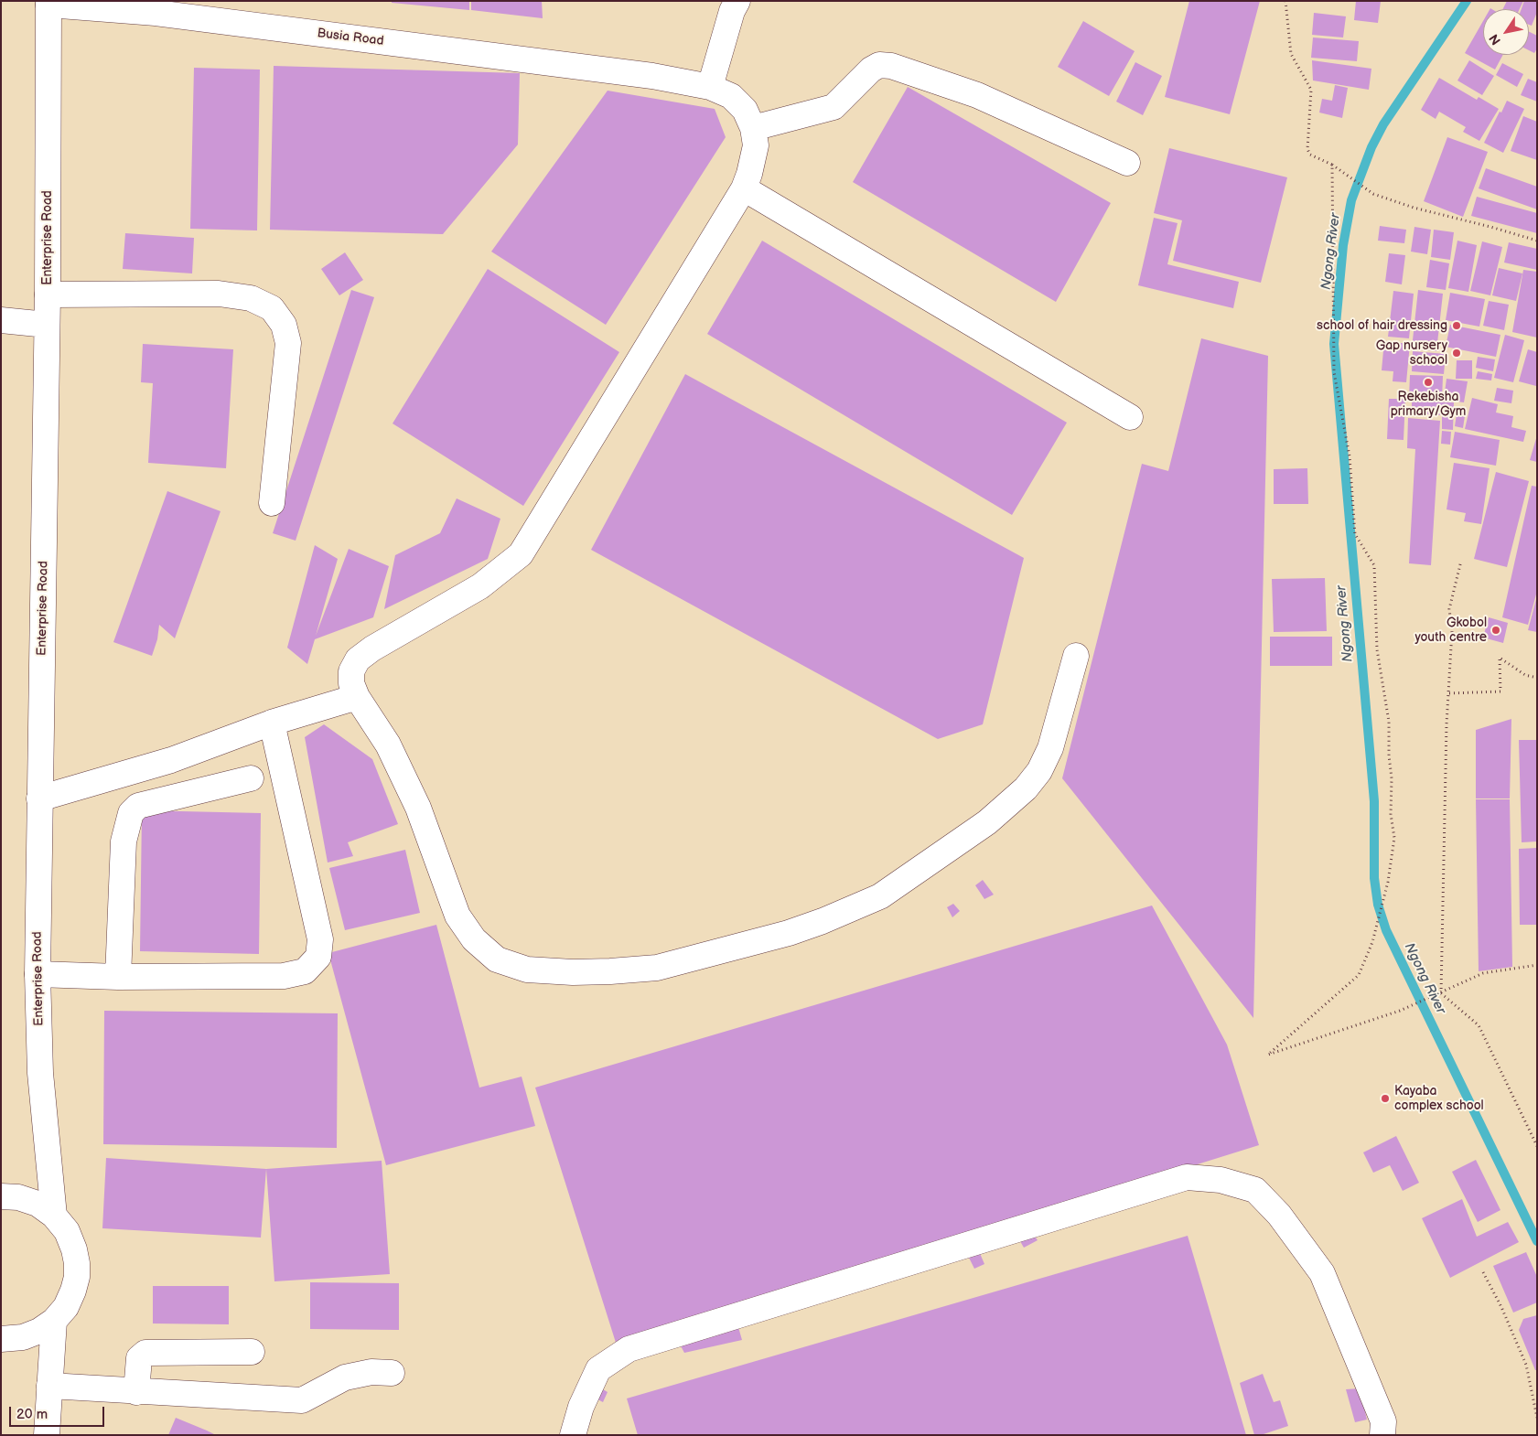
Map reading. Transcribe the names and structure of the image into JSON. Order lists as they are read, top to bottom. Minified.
{"streets":{"main road":["Busia Road","Enterprise Road"]},"crossings":[["Busia Road","Enterprise Road"]],"water":["Ngong River"],"places":["school of hair dressing","Gap nursery school","Rekebisha primary/Gym","Gkobol youth centre","Kayaba complex school"],"scale_bar":"20 m","north":"bottom left"}
